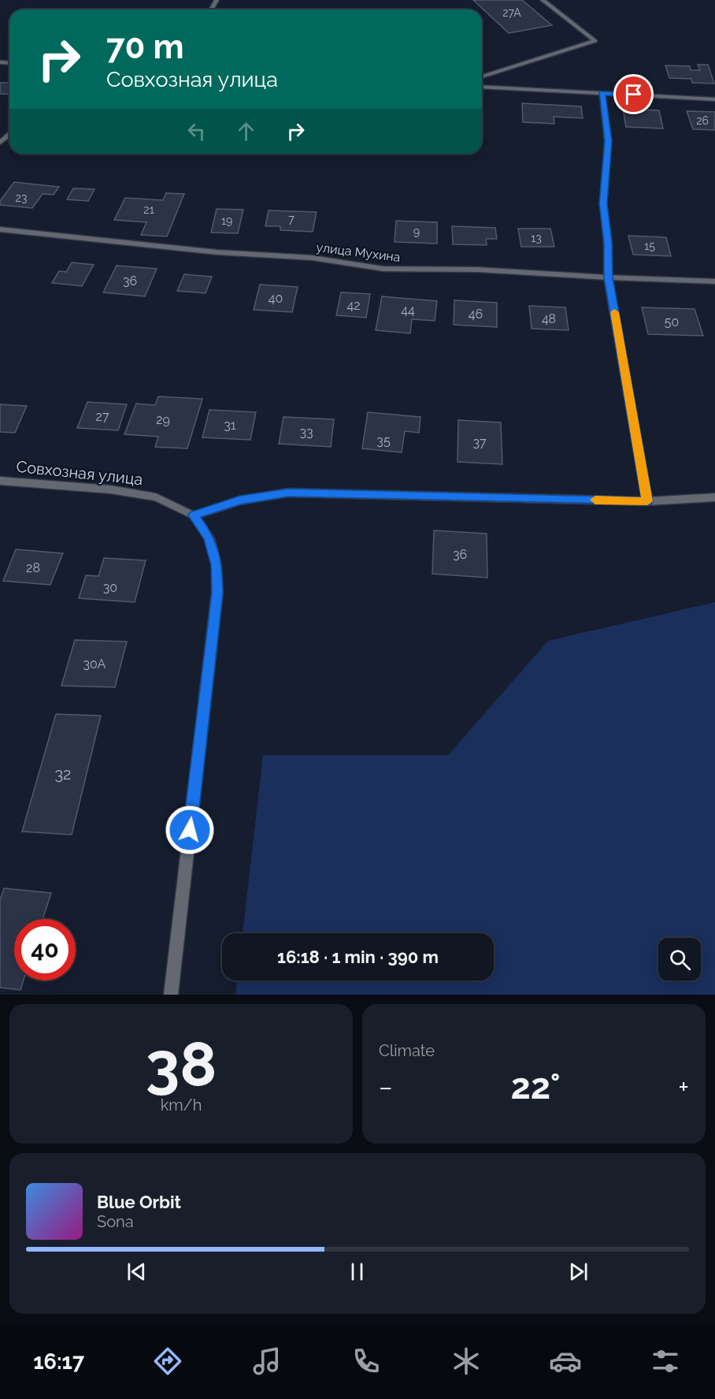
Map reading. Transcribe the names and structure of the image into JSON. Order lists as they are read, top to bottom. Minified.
{"streets":{"street":["улица Мухина","Совхозная улица"]},"house_numbers":["27А","26","23","21","7","19","9","13","15","36","40","42","44","46","48","50","27","29","31","33","35","37","36","28","30","30А","32"],"page":{"turn":["70 m","Совхозная улица"],"limit":"40","trip":"16:18 · 1 min · 390 m","tile":[["38","km/h"],"Climate"],"heat":["−","22°","+"],"song":["Blue Orbit","Sona"],"tabs":"16:17"}}
